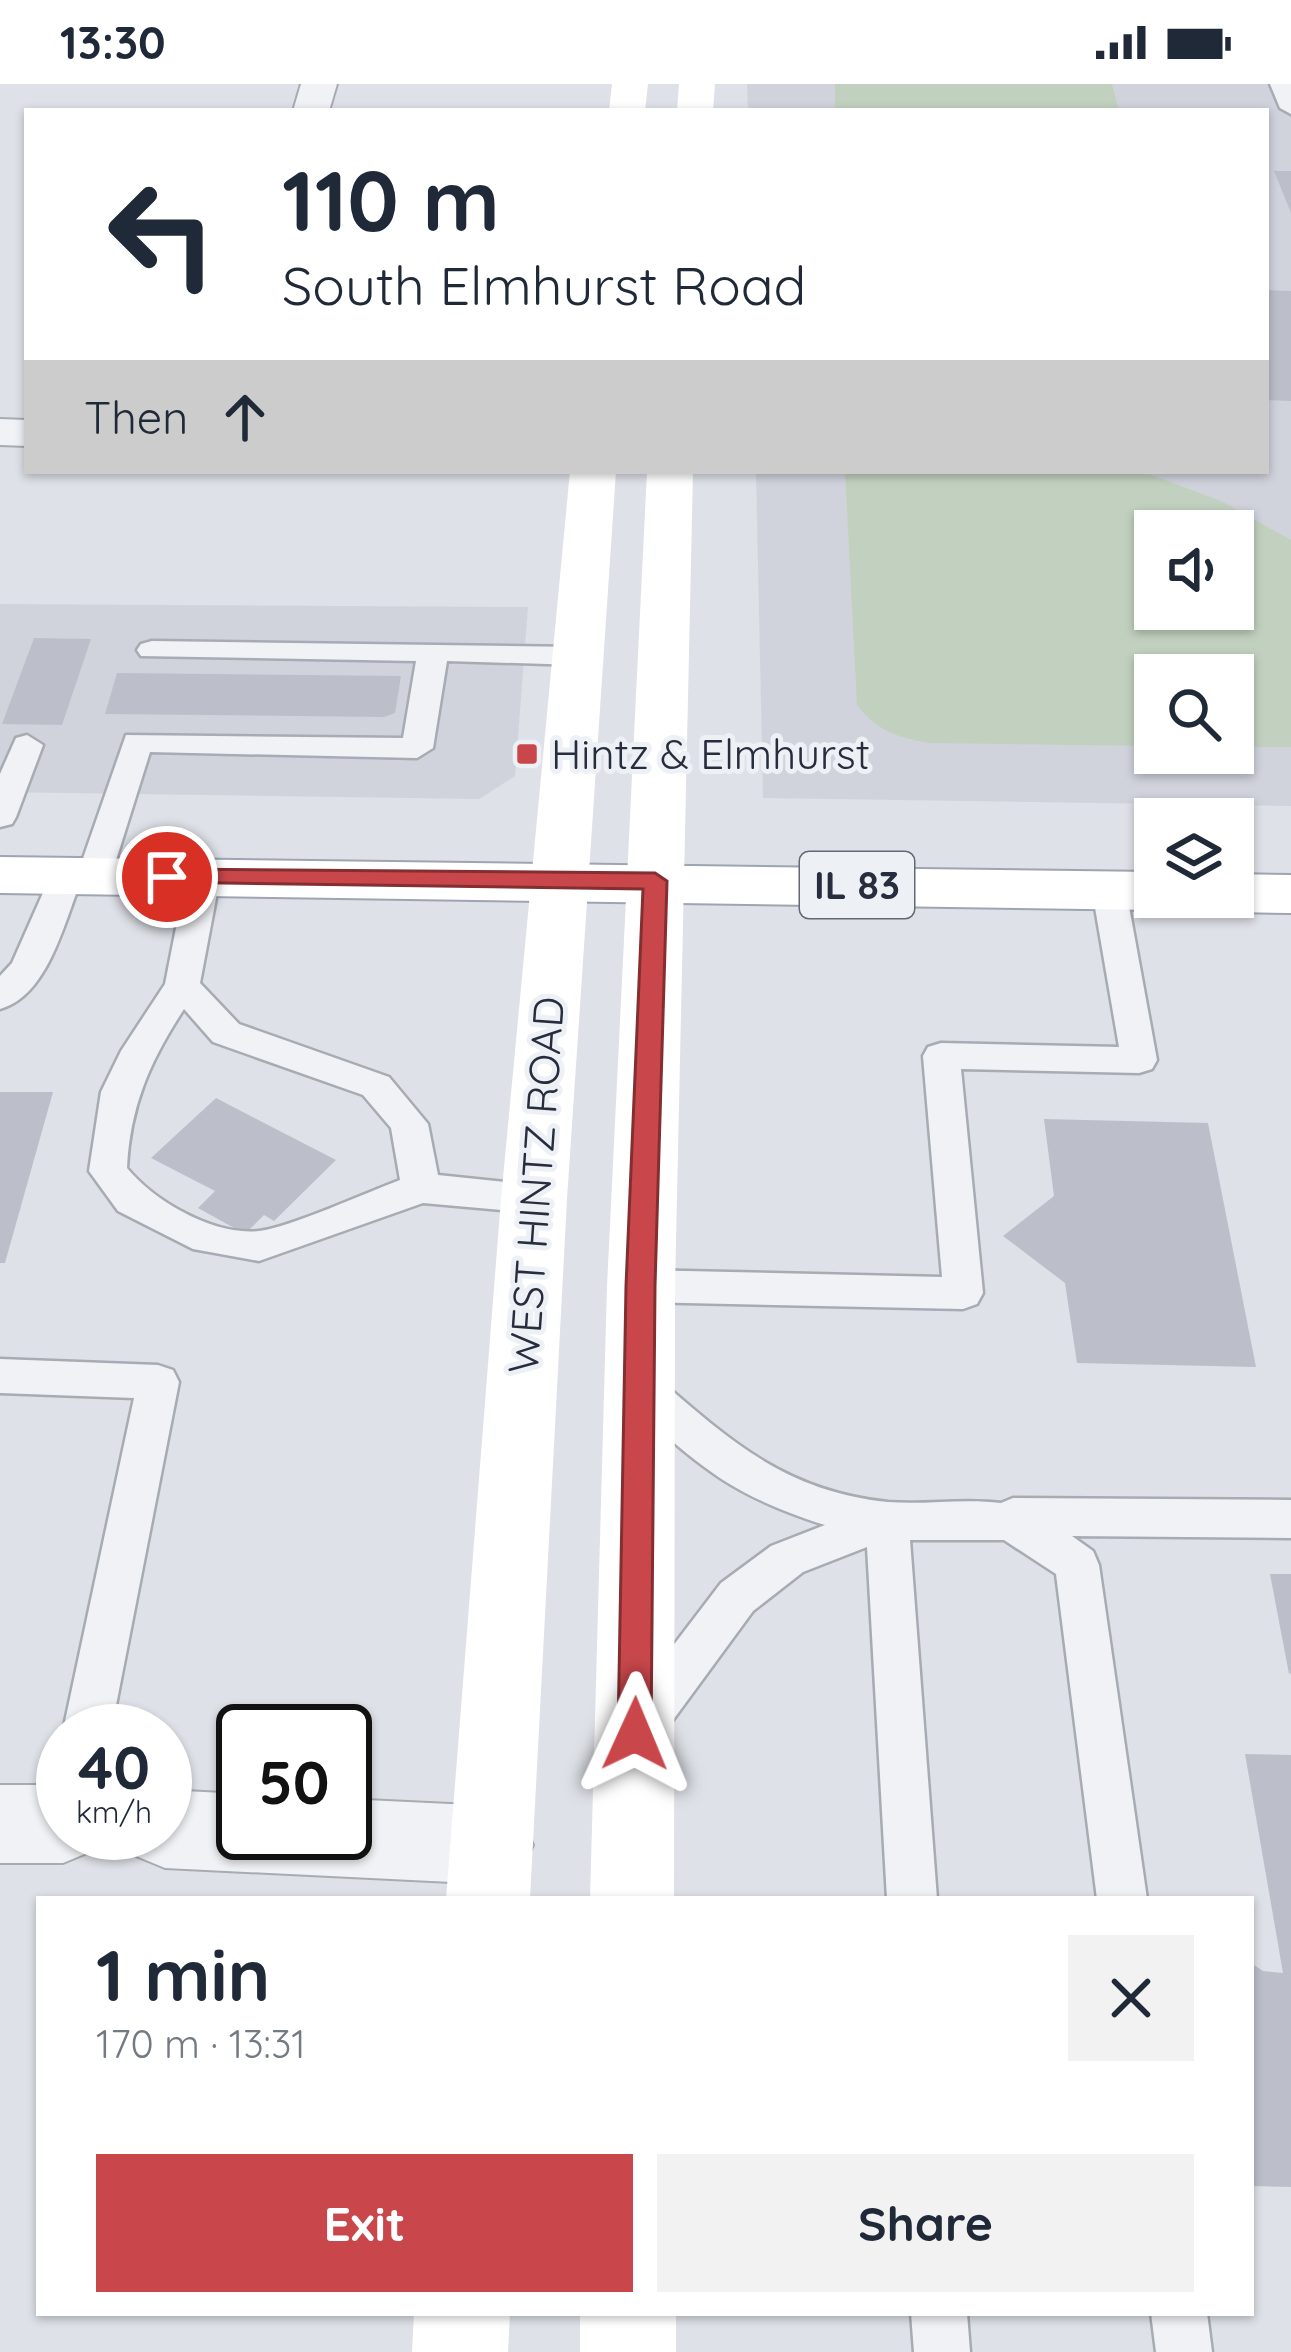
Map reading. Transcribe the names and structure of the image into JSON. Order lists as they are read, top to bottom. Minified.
{"streets":{"main road":["IL 83","WEST HINTZ ROAD"]},"crossings":[["IL 83","WEST HINTZ ROAD"]],"places":{"transit":["Hintz & Elmhurst"]},"page":{"status":"13:30","turn":["110 m","South Elmhurst Road"],"then":"Then","speed":"40 km/h","limit":"50","heading":["1 min","170 m · 13:31"],"buttons":["Exit","Share"]}}
